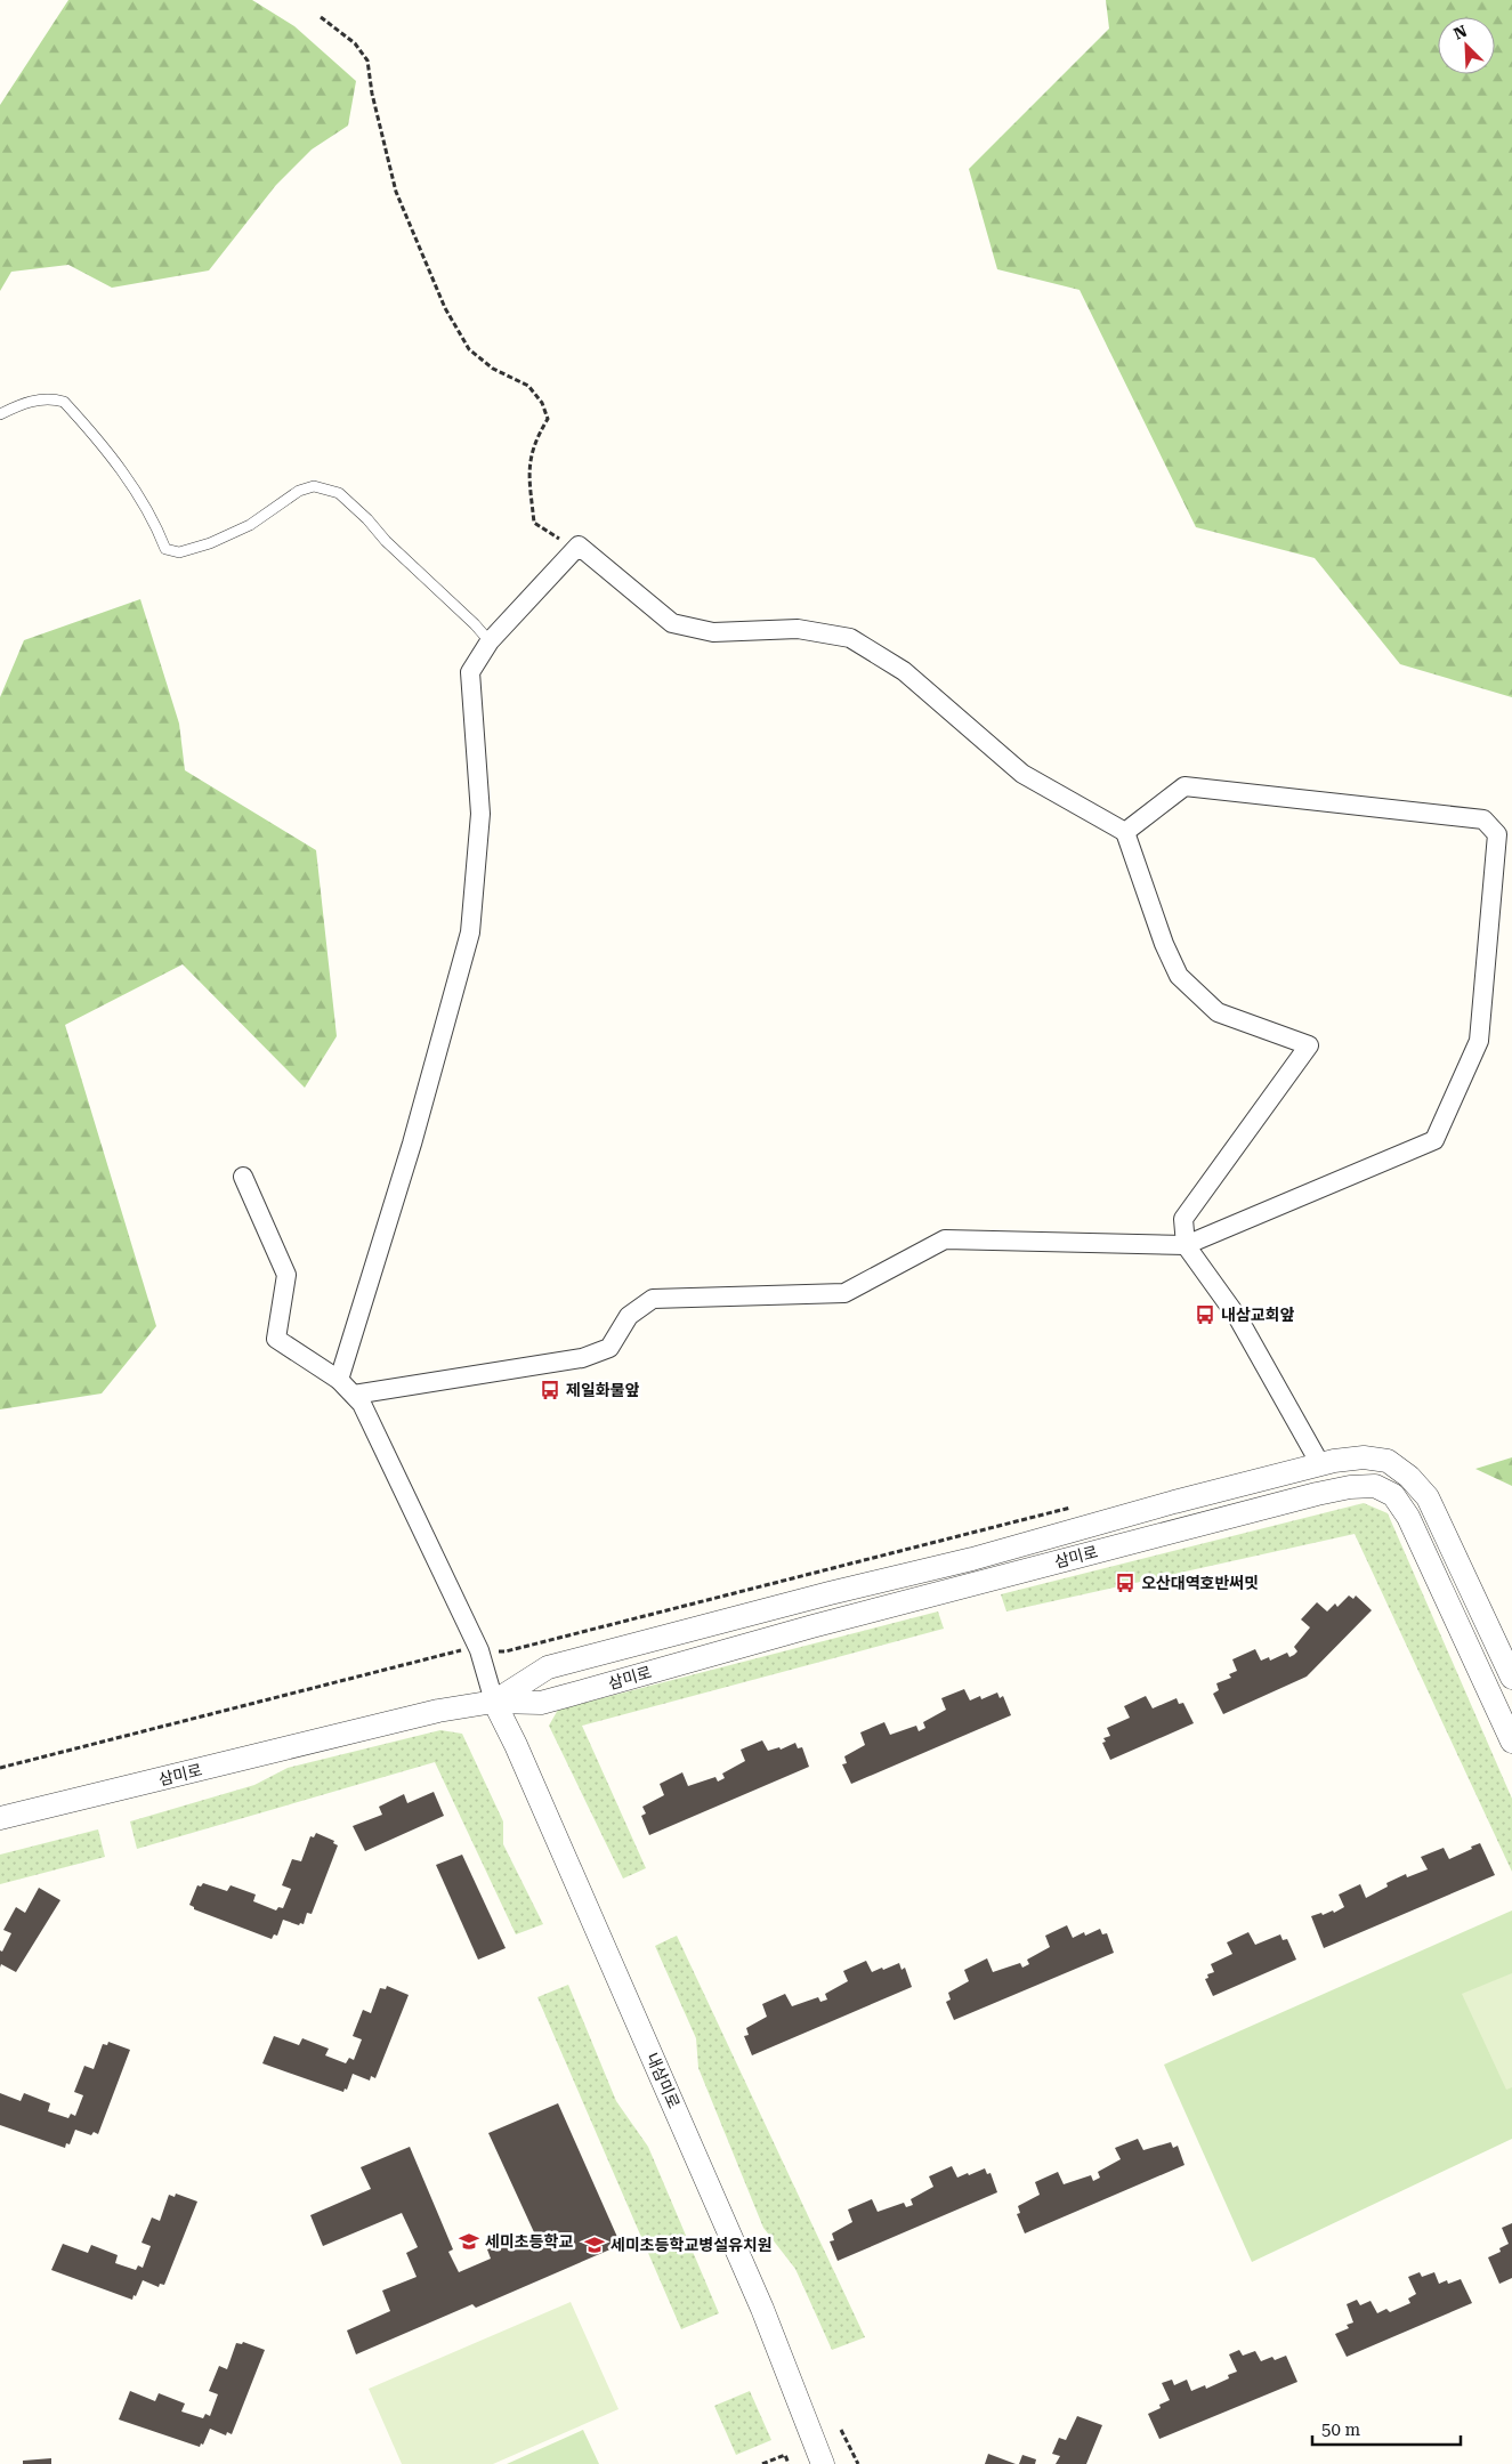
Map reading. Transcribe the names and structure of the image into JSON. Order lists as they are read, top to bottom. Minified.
{"streets":{"street":["삼미로","내삼미로"]},"crossings":[["삼미로","내삼미로"]],"places":{"bus stop":["내삼교회앞","제일화물앞","오산대역호반써밋"],"school or university":["세미초등학교","세미초등학교병설유치원"]},"scale_bar":"50 m","north":"top left"}
